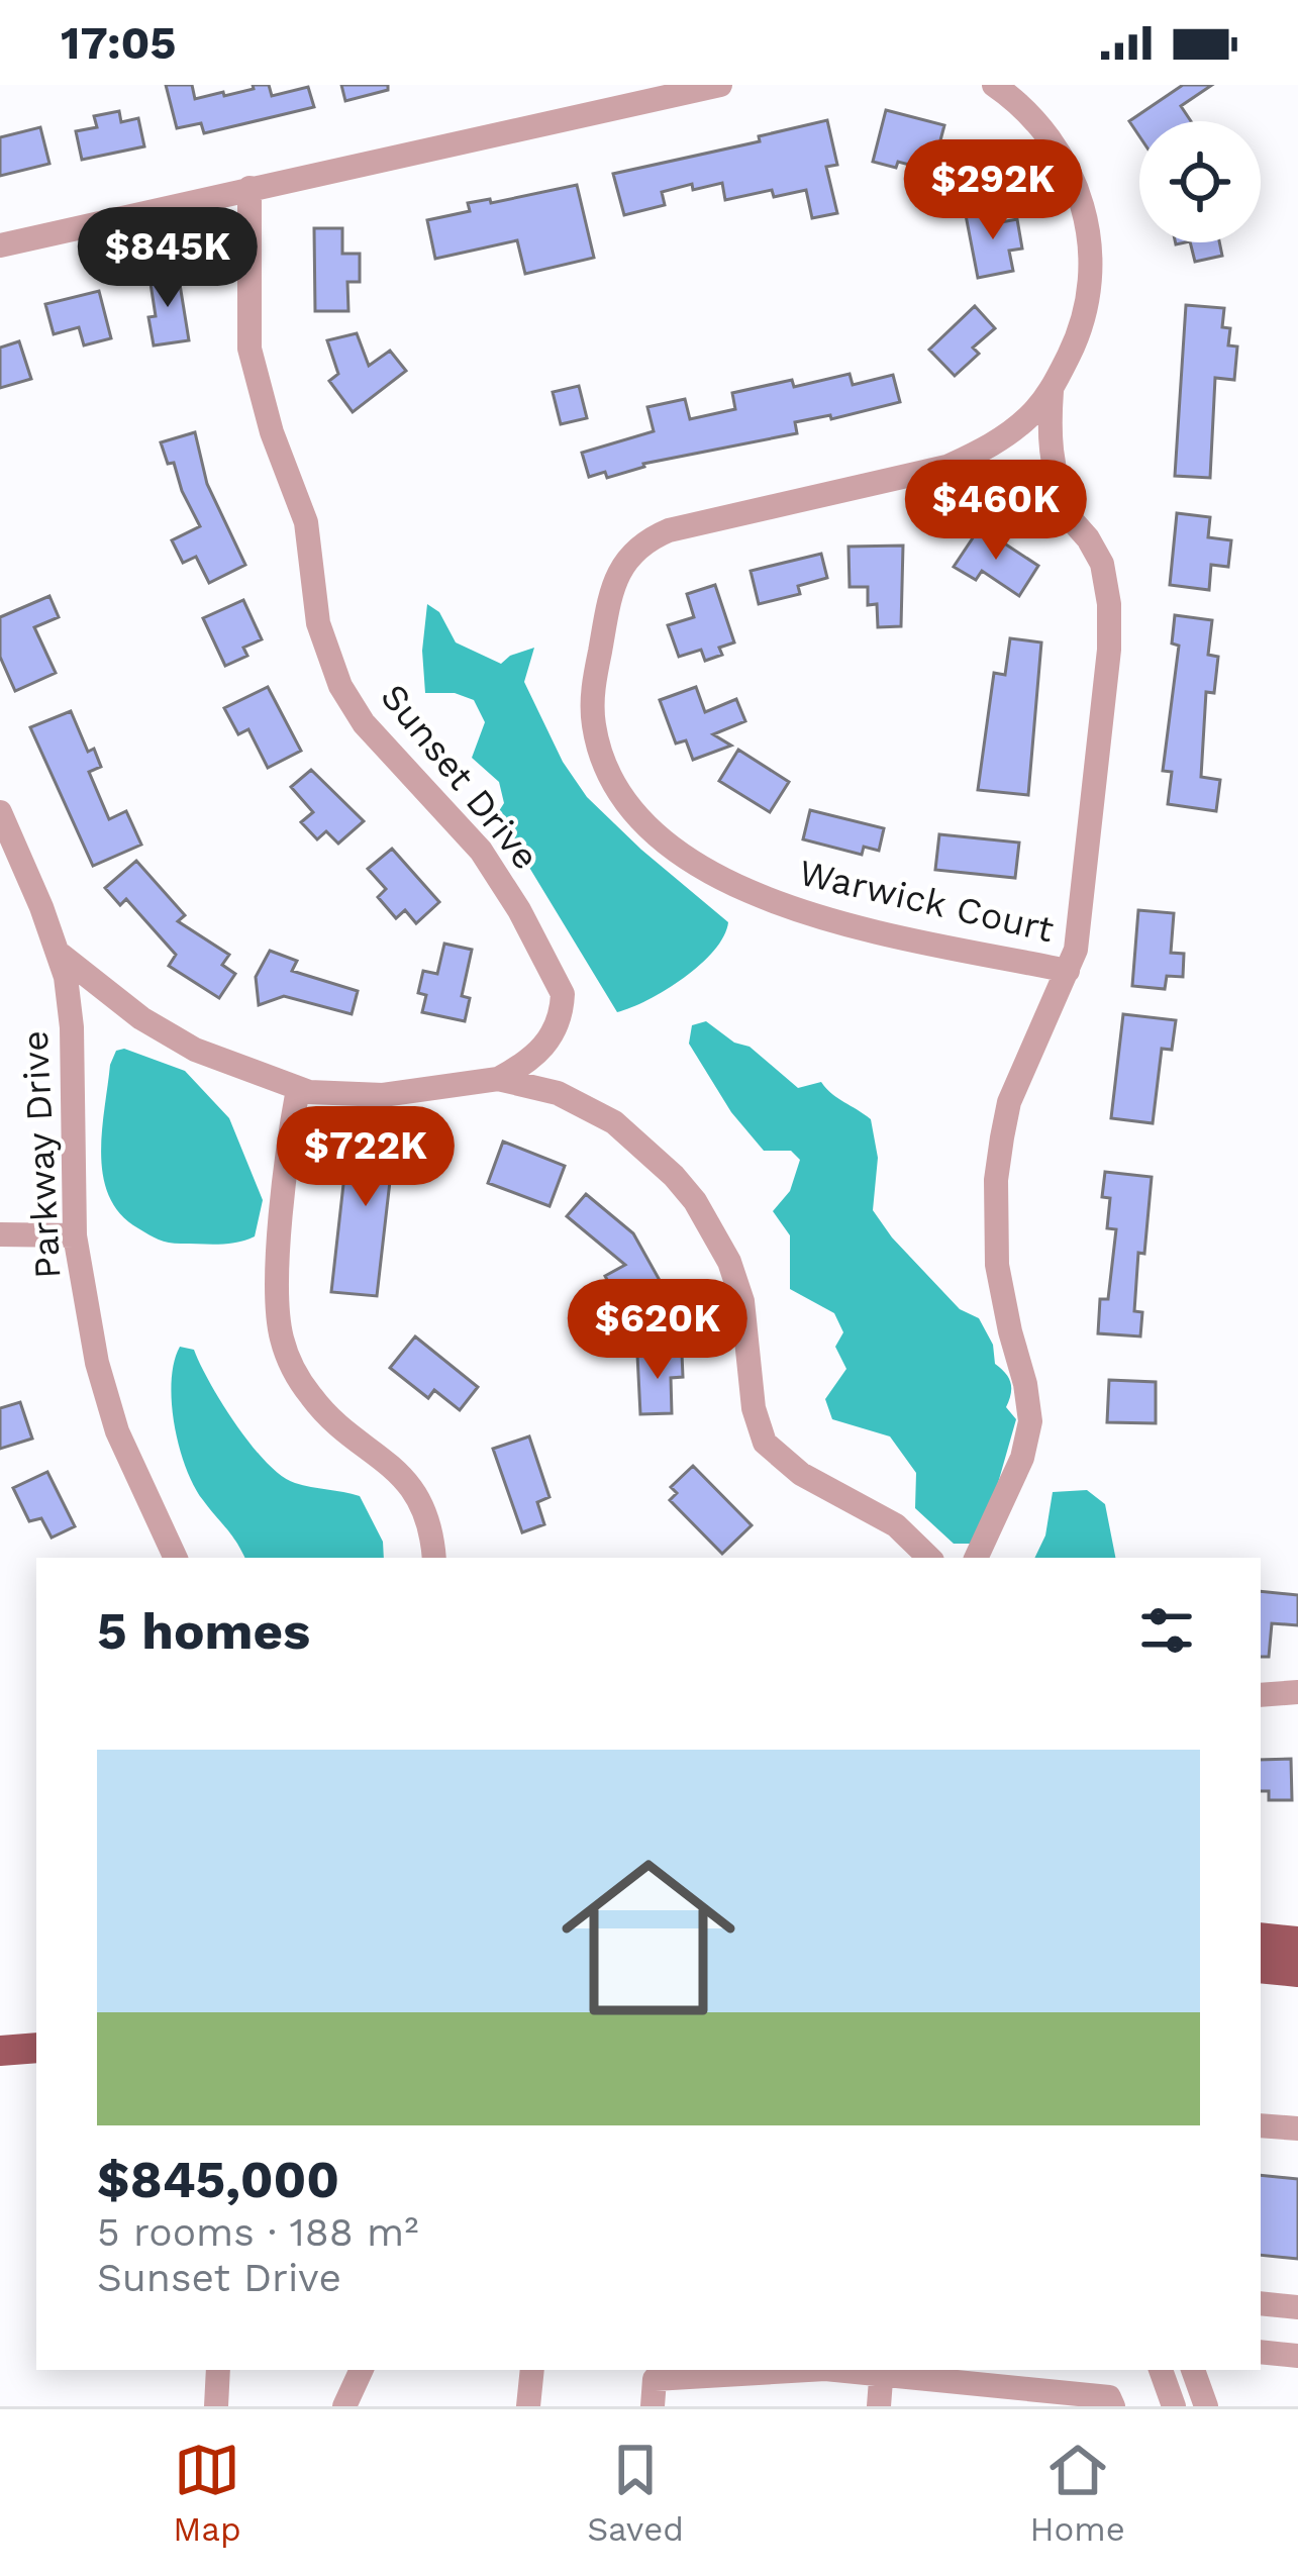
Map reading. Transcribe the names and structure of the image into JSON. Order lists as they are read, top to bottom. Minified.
{"streets":{"street":["Sunset Drive","Warwick Court","Parkway Drive"]},"page":{"status":"17:05","price":["$292K","$845K","$460K","$722K","$620K"],"heading":"5 homes","list":[{"name":"$845,000","note":"5 rooms · 188 m² · Sunset Drive"}],"tabs":["Map","Saved","Home"]}}
